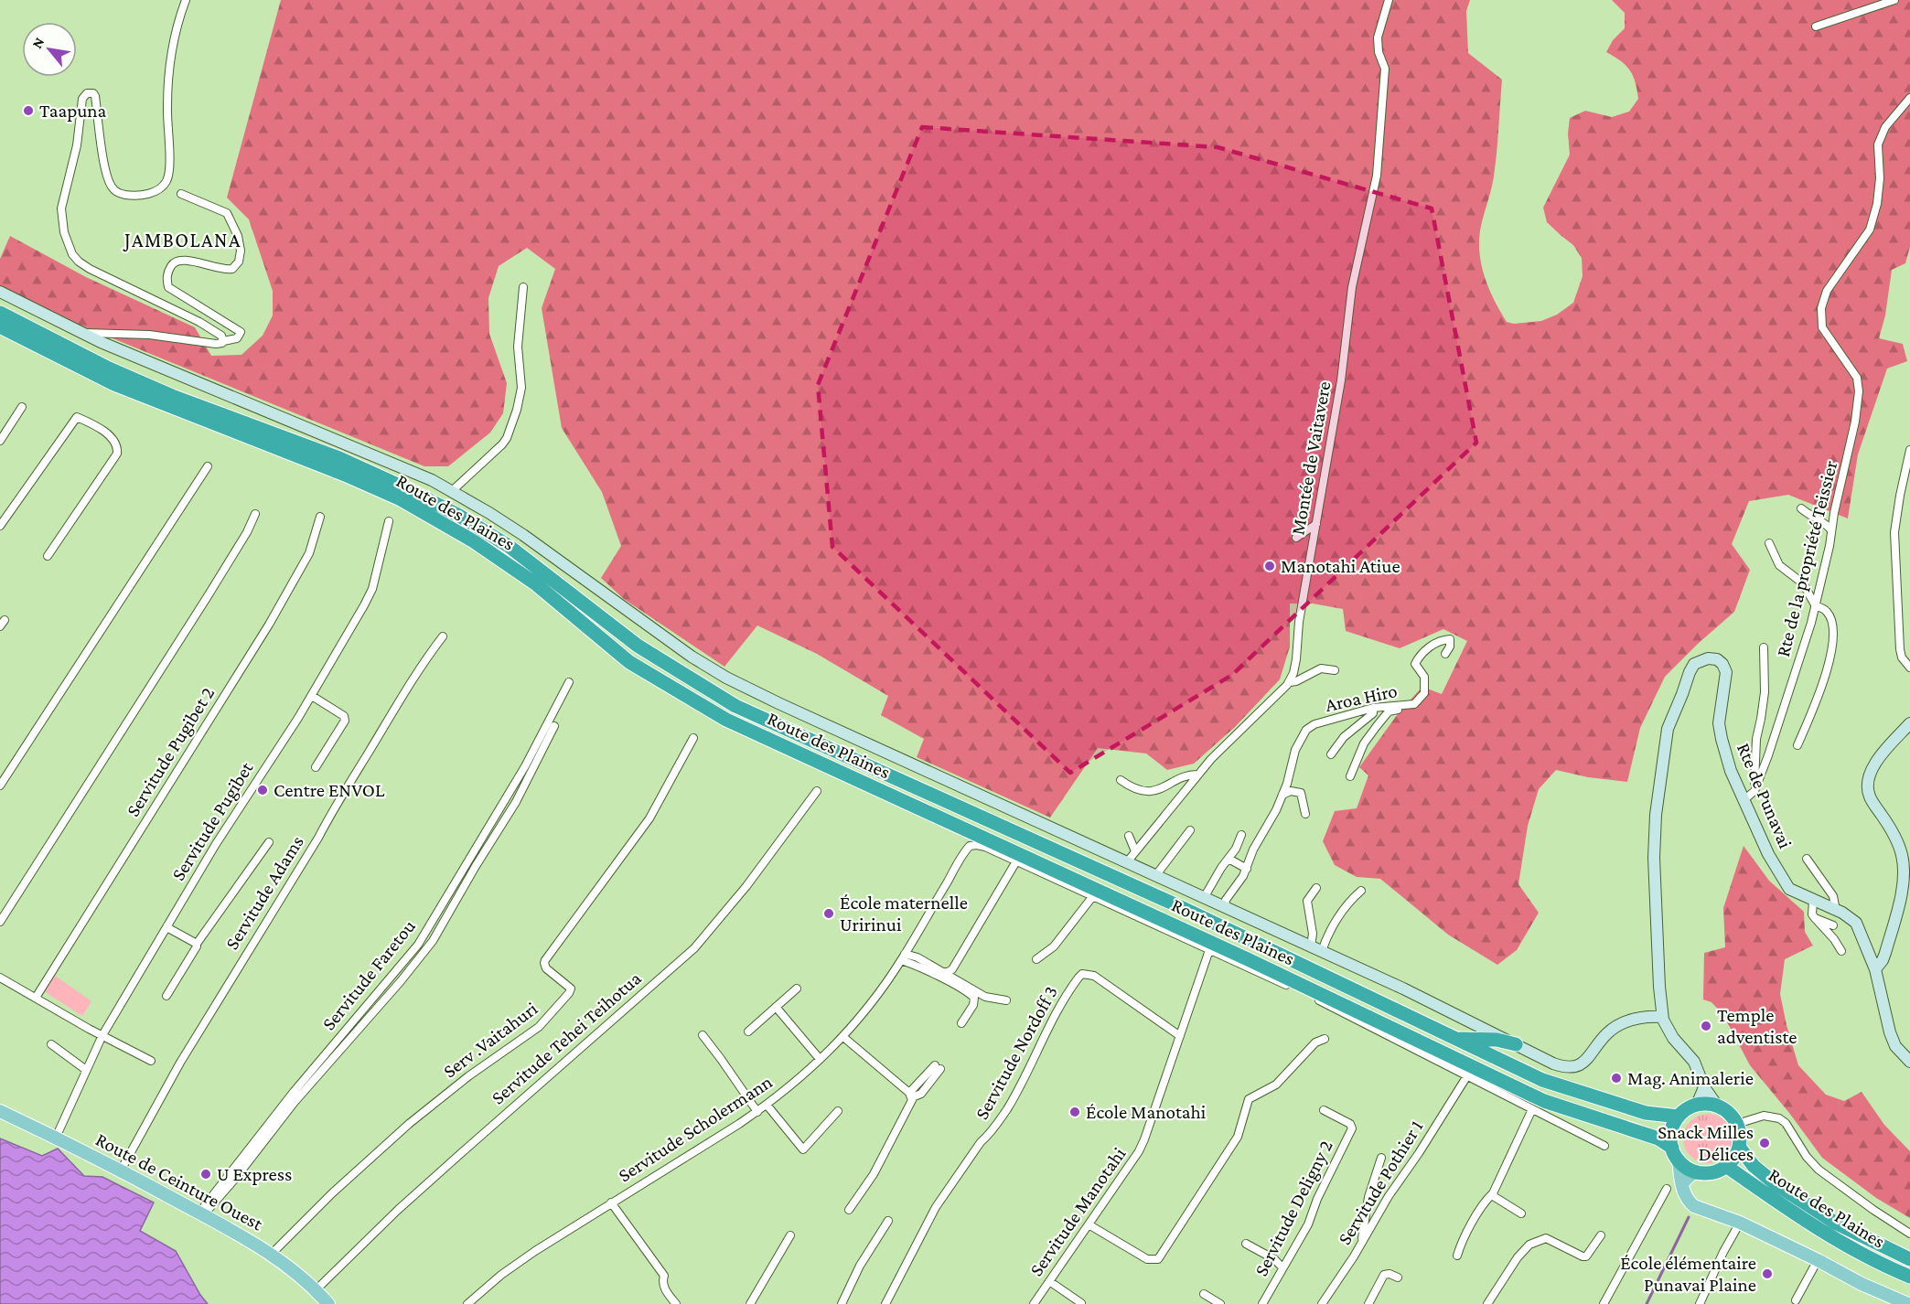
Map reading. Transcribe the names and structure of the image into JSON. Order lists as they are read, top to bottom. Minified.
{"streets":{"highway":["Route des Plaines"],"main road":["Rte de Punavai","Route de Ceinture Ouest"],"street":["Montée de Vaitavere","Rte de la propriété Teissier","Aroa Hiro","Servitude Pugibet 2","Servitude Pugibet","Servitude Adams","Servitude Faretou","Servitude Tehei Teihotua","Serv .Vaitahuri","Servitude Nordoff 3","Servitude Scholermann","Servitude Pothier 1","Servitude Deligny 2","Servitude Manotahi"]},"crossings":[["Route des Plaines","Aroa Hiro"],["Route des Plaines","Rte de Punavai"],["Rte de la propriété Teissier","Rte de Punavai"],["Servitude Pugibet","Route de Ceinture Ouest"],["Servitude Adams","Route de Ceinture Ouest"],["Servitude Faretou","Route de Ceinture Ouest"],["Servitude Tehei Teihotua","Route de Ceinture Ouest"],["Serv .Vaitahuri","Route de Ceinture Ouest"],["Servitude Nordoff 3","Servitude Manotahi"]],"districts":["JAMBOLANA"],"places":["Taapuna","Manotahi Atiue","Centre ENVOL","École maternelle Uririnui","Temple adventiste","Mag. Animalerie","École Manotahi","Snack Milles Délices","U Express","École élémentaire Punavai Plaine"],"north":"top left"}
